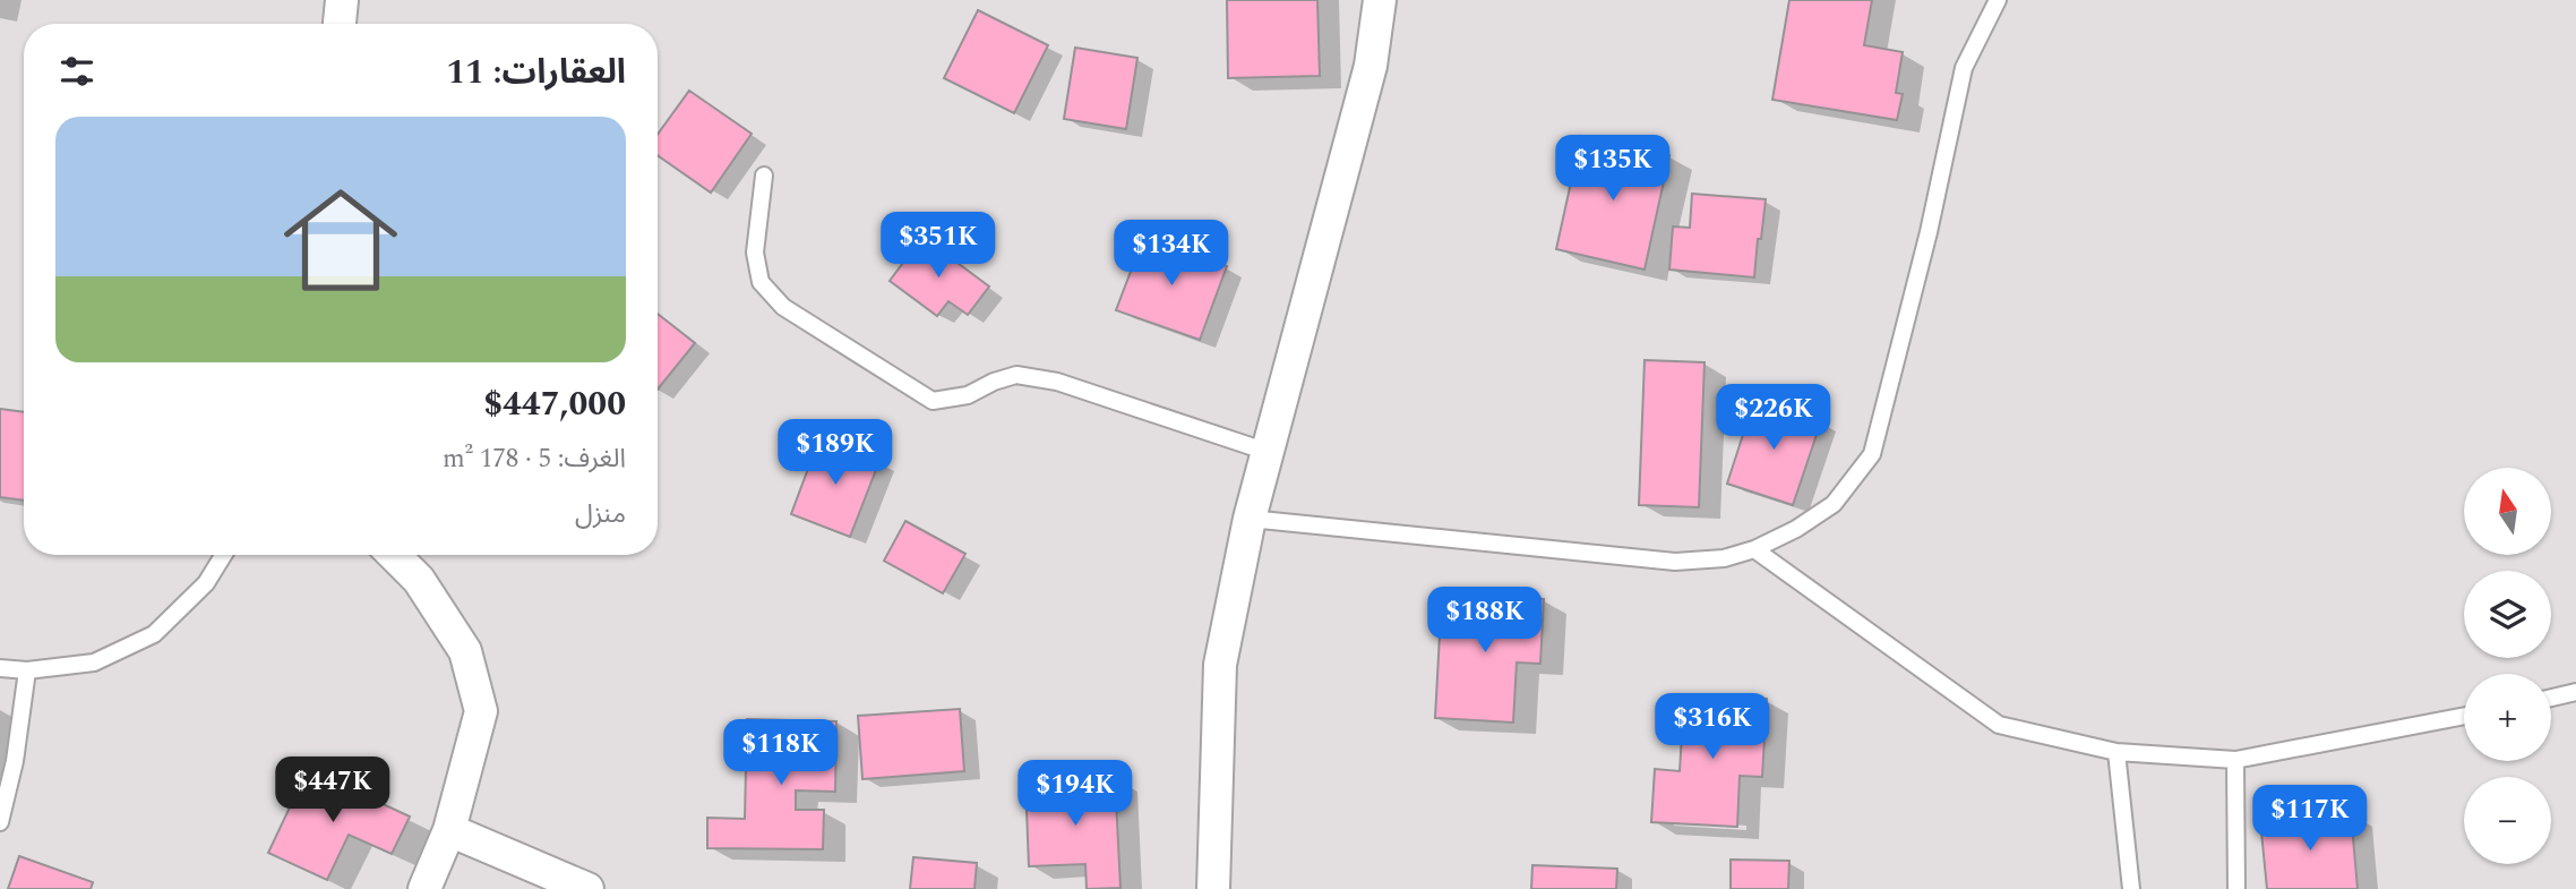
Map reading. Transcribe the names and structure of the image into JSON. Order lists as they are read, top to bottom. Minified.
{"north":"top","page":{"heading":"العقارات: 11","list":[{"name":"$447,000","note":"الغرف: 5 · 178 m² · منزل"}],"price":["$135K","$351K","$134K","$226K","$189K","$188K","$316K","$118K","$447K","$194K","$117K"],"map_buttons":["+","−"]}}
